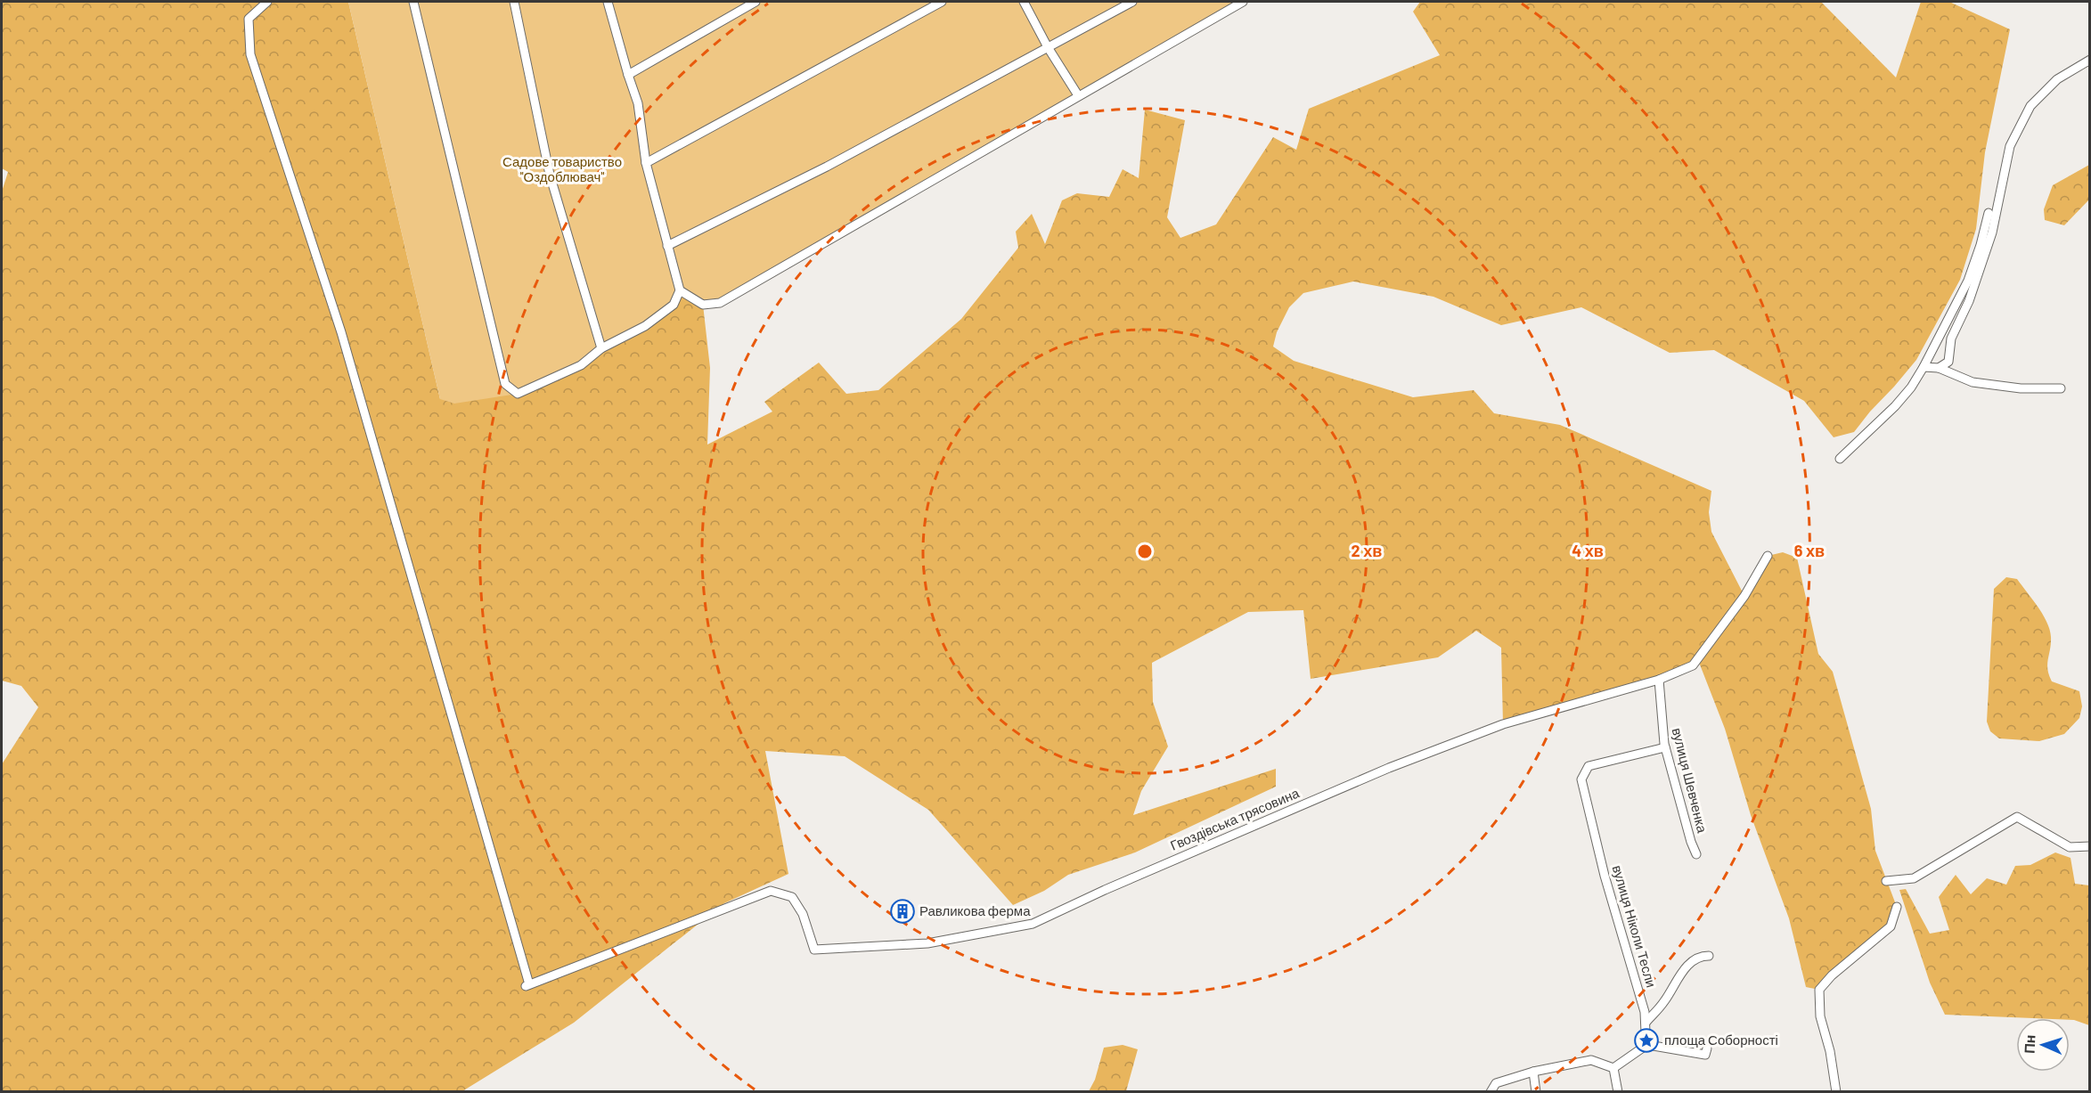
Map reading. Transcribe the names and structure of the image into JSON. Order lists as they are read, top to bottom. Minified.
{"streets":{"street":["вулиця Шевченка","Гвоздівська трясовина","вулиця Ніколи Тесли"]},"crossings":[["вулиця Шевченка","Гвоздівська трясовина"],["вулиця Шевченка","вулиця Ніколи Тесли"]],"parks":["Садове товариство \"Оздоблювач\""],"places":{"building":["Равликова ферма"],"place":["площа Соборності"]},"north":"left","rings":["2 хв","4 хв","6 хв"]}
